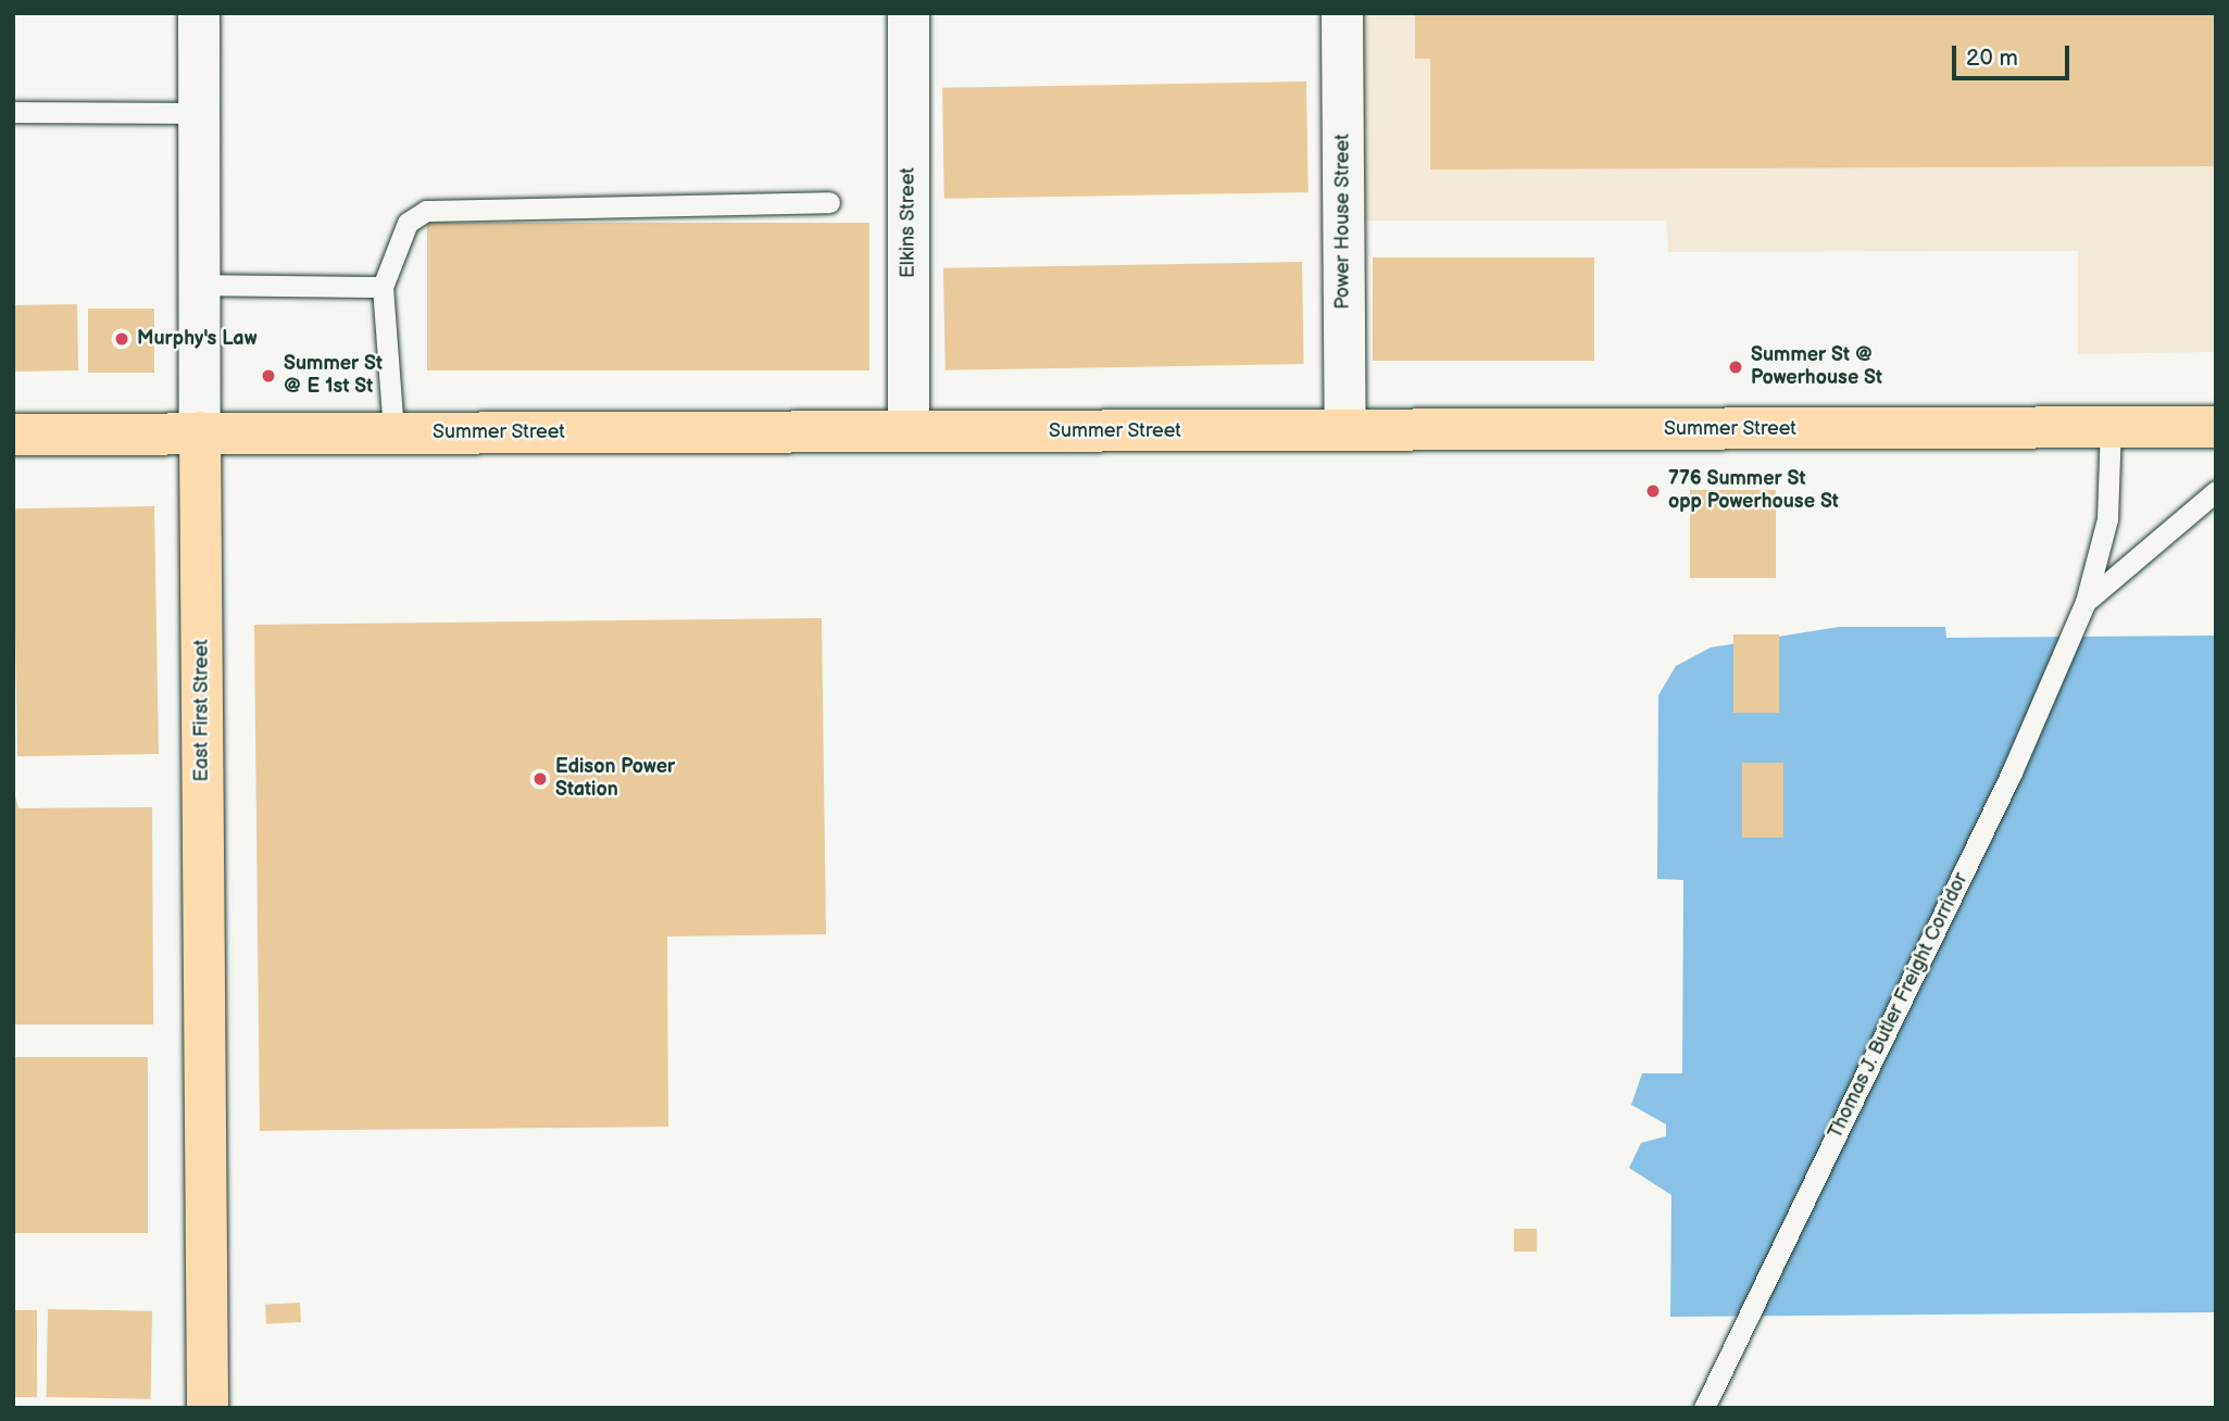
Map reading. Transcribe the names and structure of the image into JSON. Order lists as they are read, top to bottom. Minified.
{"streets":{"main road":["Summer Street","East First Street"],"street":["Power House Street","Elkins Street"],"lane":["Thomas J. Butler Freight Corridor"]},"crossings":[["Power House Street","Summer Street"],["Elkins Street","Summer Street"],["Summer Street","East First Street"],["Summer Street","Thomas J. Butler Freight Corridor"]],"places":["Murphy's Law","Summer St @ Powerhouse St","Summer St @ E 1st St","776 Summer St opp Powerhouse St","Edison Power Station"],"scale_bar":"20 m"}
